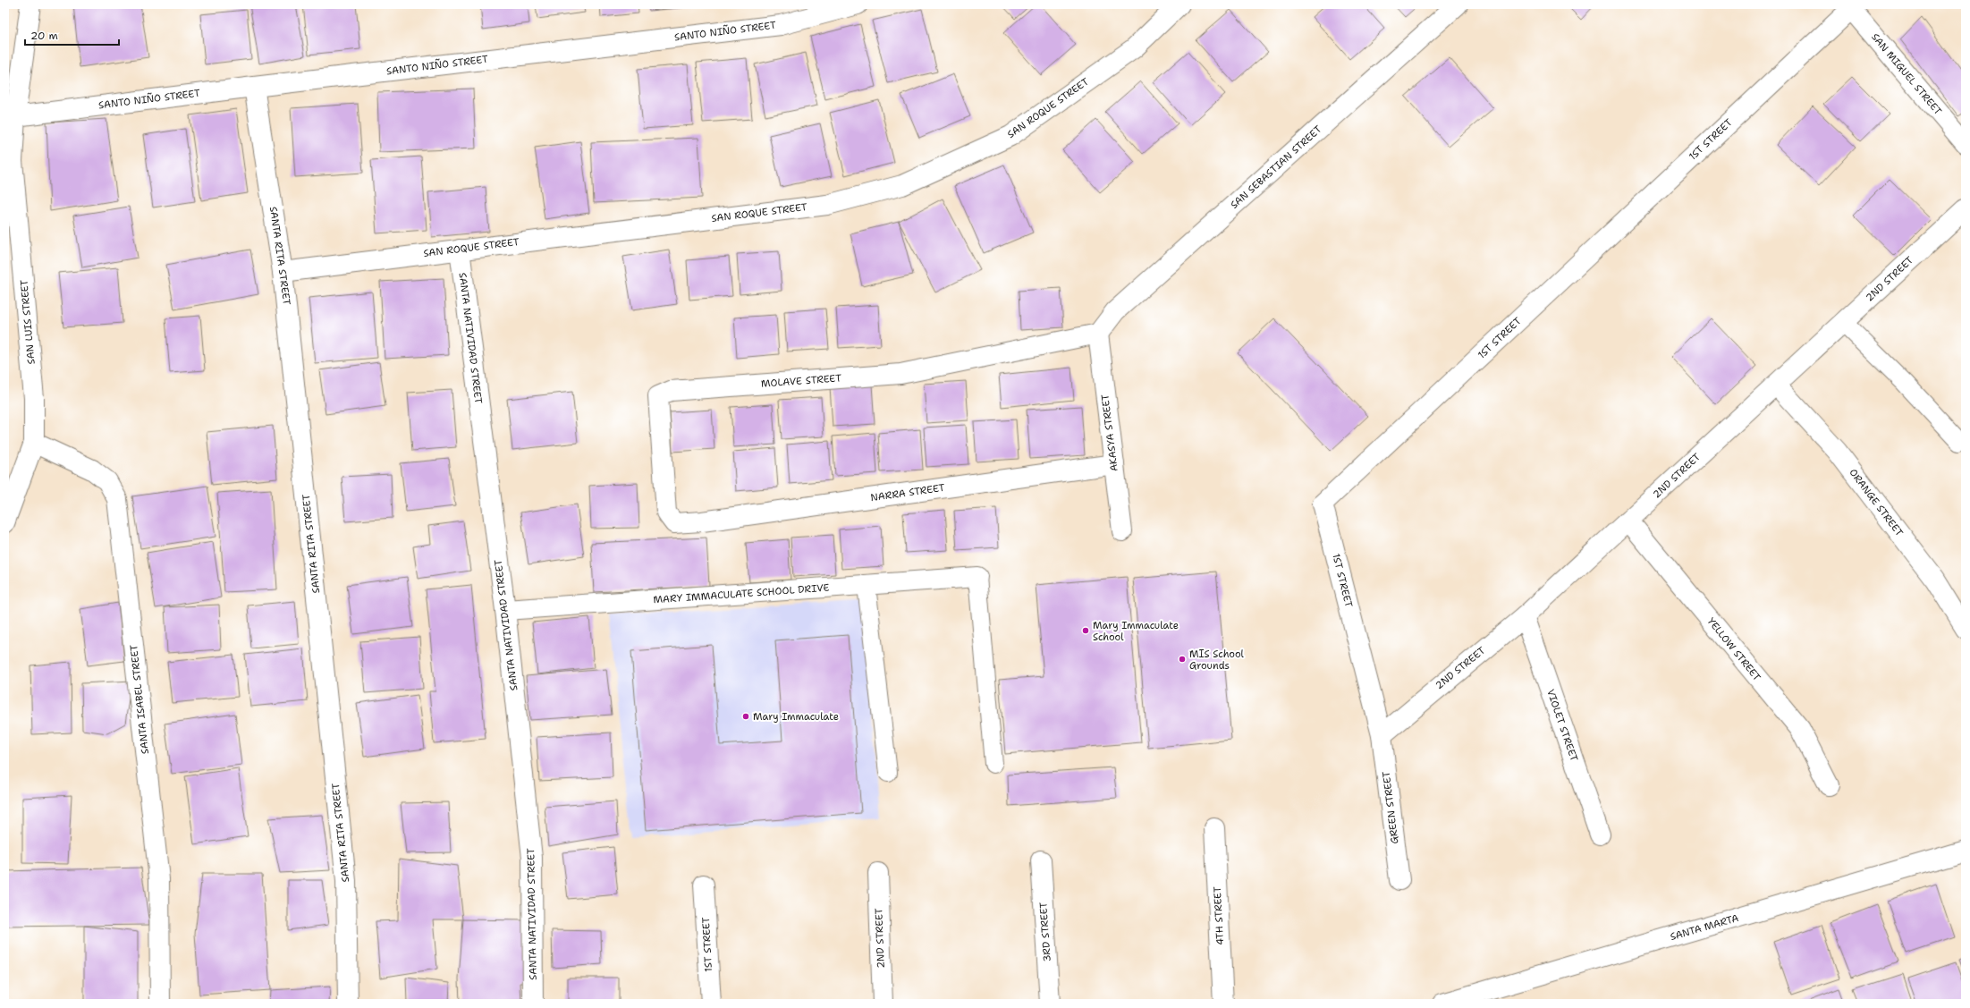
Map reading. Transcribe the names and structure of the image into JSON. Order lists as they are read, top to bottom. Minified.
{"streets":{"street":["SANTO NIÑO STREET","SAN MIGUEL STREET","SAN ROQUE STREET","1ST STREET","SAN SEBASTIAN STREET","SANTA RITA STREET","2ND STREET","SAN LUIS STREET","SANTA NATIVIDAD STREET","MOLAVE STREET","AKASYA STREET","NARRA STREET","ORANGE STREET","MARY IMMACULATE SCHOOL DRIVE","YELLOW STREET","SANTA ISABEL STREET","VIOLET STREET","GREEN STREET","4TH STREET","SANTA MARTA","3RD STREET"]},"crossings":[["SANTO NIÑO STREET","SANTA RITA STREET"],["SANTO NIÑO STREET","SAN LUIS STREET"],["SAN MIGUEL STREET","1ST STREET"],["SAN ROQUE STREET","SANTA RITA STREET"],["SAN ROQUE STREET","SANTA NATIVIDAD STREET"],["1ST STREET","2ND STREET"],["1ST STREET","GREEN STREET"],["SAN SEBASTIAN STREET","MOLAVE STREET"],["SAN SEBASTIAN STREET","AKASYA STREET"],["2ND STREET","ORANGE STREET"],["2ND STREET","YELLOW STREET"],["2ND STREET","VIOLET STREET"],["2ND STREET","GREEN STREET"],["SAN LUIS STREET","SANTA ISABEL STREET"],["SANTA NATIVIDAD STREET","MARY IMMACULATE SCHOOL DRIVE"],["MOLAVE STREET","AKASYA STREET"],["MOLAVE STREET","NARRA STREET"],["AKASYA STREET","NARRA STREET"]],"places":["Mary Immaculate School","MIS School Grounds","Mary Immaculate"],"scale_bar":"20 m"}
